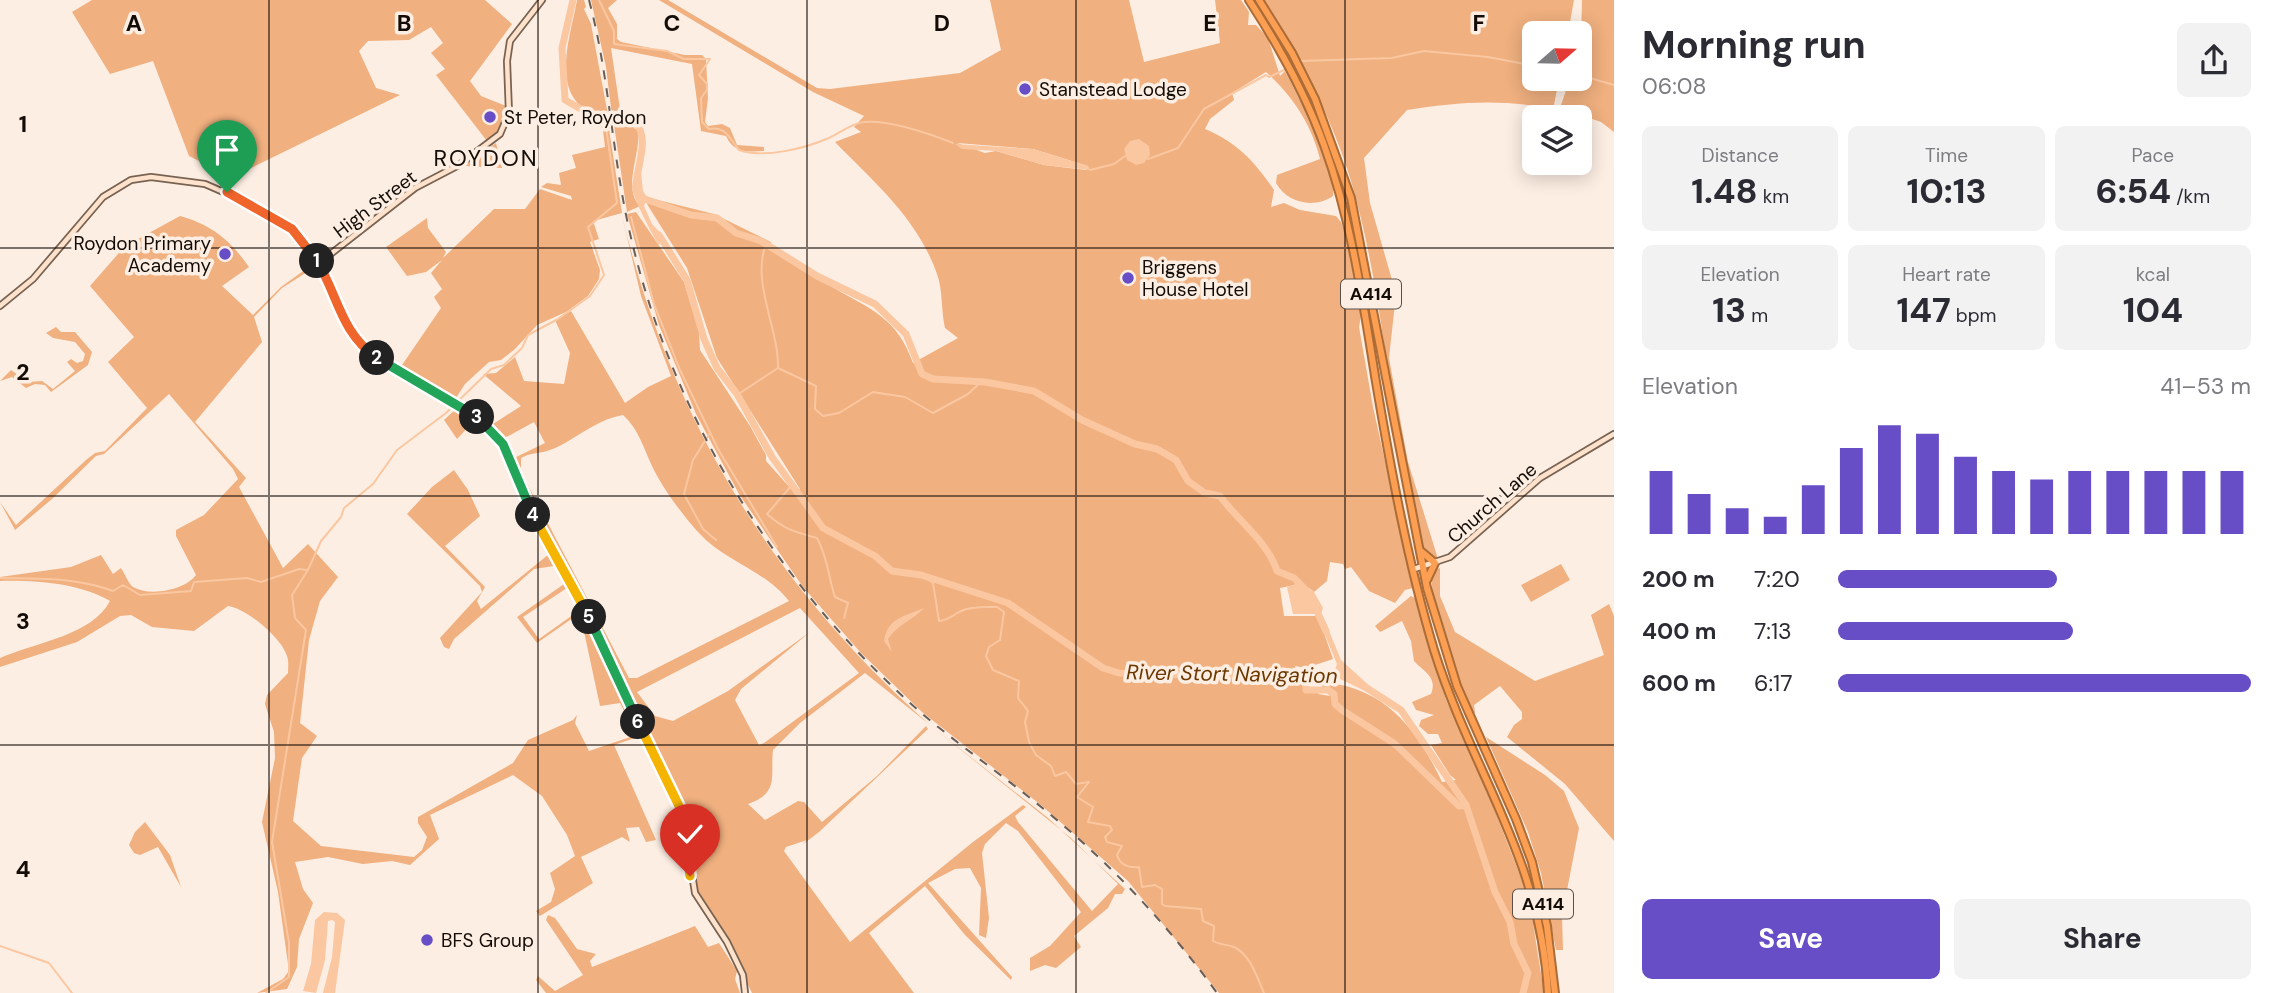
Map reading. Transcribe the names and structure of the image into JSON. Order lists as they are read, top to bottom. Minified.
{"streets":{"highway":["A414"],"street":["High Street","Church Lane"]},"crossings":[["A414","Church Lane"]],"districts":["ROYDON"],"water":["River Stort Navigation"],"places":["Stanstead Lodge","St Peter, Roydon","Roydon Primary Academy","Briggens House Hotel","BFS Group"],"north":"right","page":{"heading":["Morning run","06:08"],"stats":[["Distance","1.48 km"],["Time","10:13"],["Pace","6:54 /km"],["Elevation","13 m"],["Heart rate","147 bpm"],["kcal","104"]],"pins":["1","2","3","4","5","6"],"chart":["Elevation","41–53 m"],"list":[{"name":"200 m","note":"7:20"},{"name":"400 m","note":"7:13"},{"name":"600 m","note":"6:17"}],"buttons":["Save","Share"]},"grid":{"columns":["A","B","C","D","E","F"],"rows":["1","2","3","4"]}}
